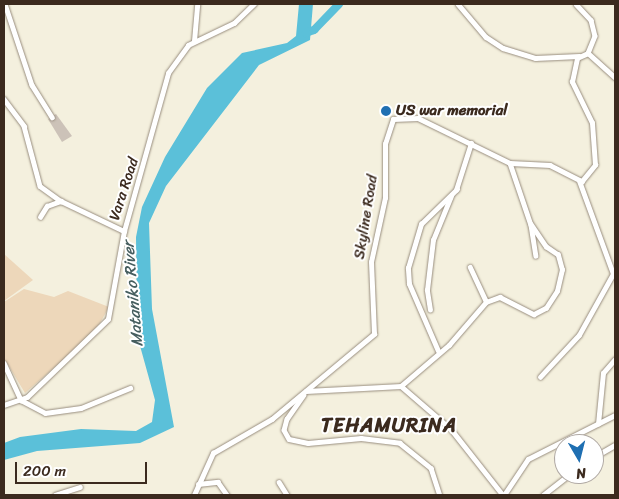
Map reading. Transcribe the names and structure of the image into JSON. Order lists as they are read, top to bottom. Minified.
{"streets":{"street":["Vara Road","Skyline Road"]},"districts":["TEHAMURINA"],"water":["Mataniko River"],"places":["US war memorial"],"scale_bar":"200 m","north":"bottom"}
